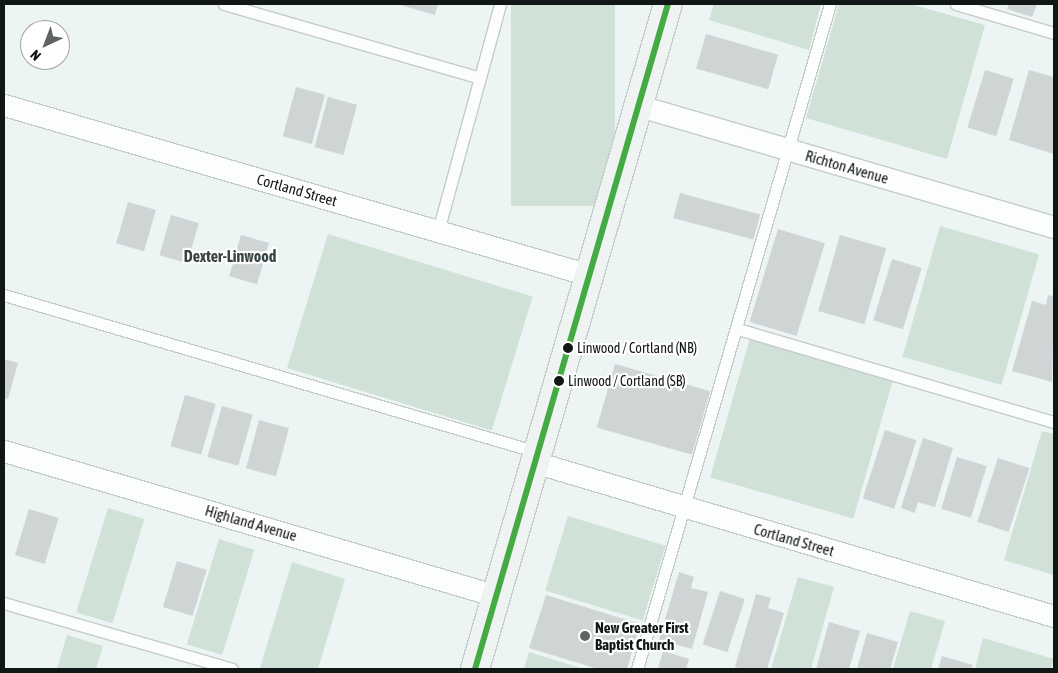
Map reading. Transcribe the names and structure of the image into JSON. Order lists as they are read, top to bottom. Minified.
{"streets":{"street":["Richton Avenue","Cortland Street","Highland Avenue"]},"districts":["Dexter-Linwood"],"places":["Linwood / Cortland (NB)","Linwood / Cortland (SB)","New Greater First Baptist Church"],"north":"bottom left"}
